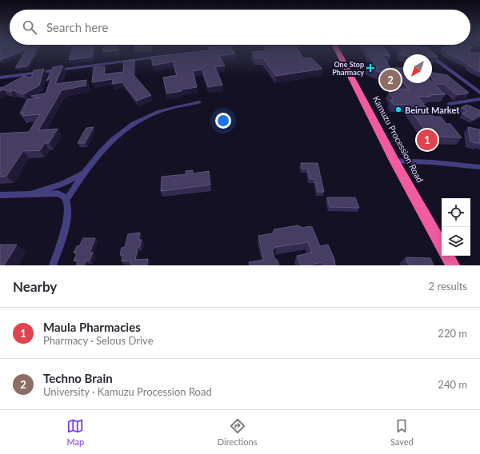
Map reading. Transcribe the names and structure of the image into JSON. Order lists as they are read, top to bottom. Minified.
{"streets":{"highway":["Kamuzu Procession Road"]},"places":{"health":["One Stop Pharmacy"],"other":["Beirut Market"]},"north":"bottom left","page":{"search":"Search here","pins":["2","1"],"heading":["Nearby","2 results"],"list":[{"mark":"1","name":"Maula Pharmacies","note":"Pharmacy · Selous Drive","value":"220 m"},{"mark":"2","name":"Techno Brain","note":"University · Kamuzu Procession Road","value":"240 m"}],"nav":["Map","Directions","Saved"]}}
